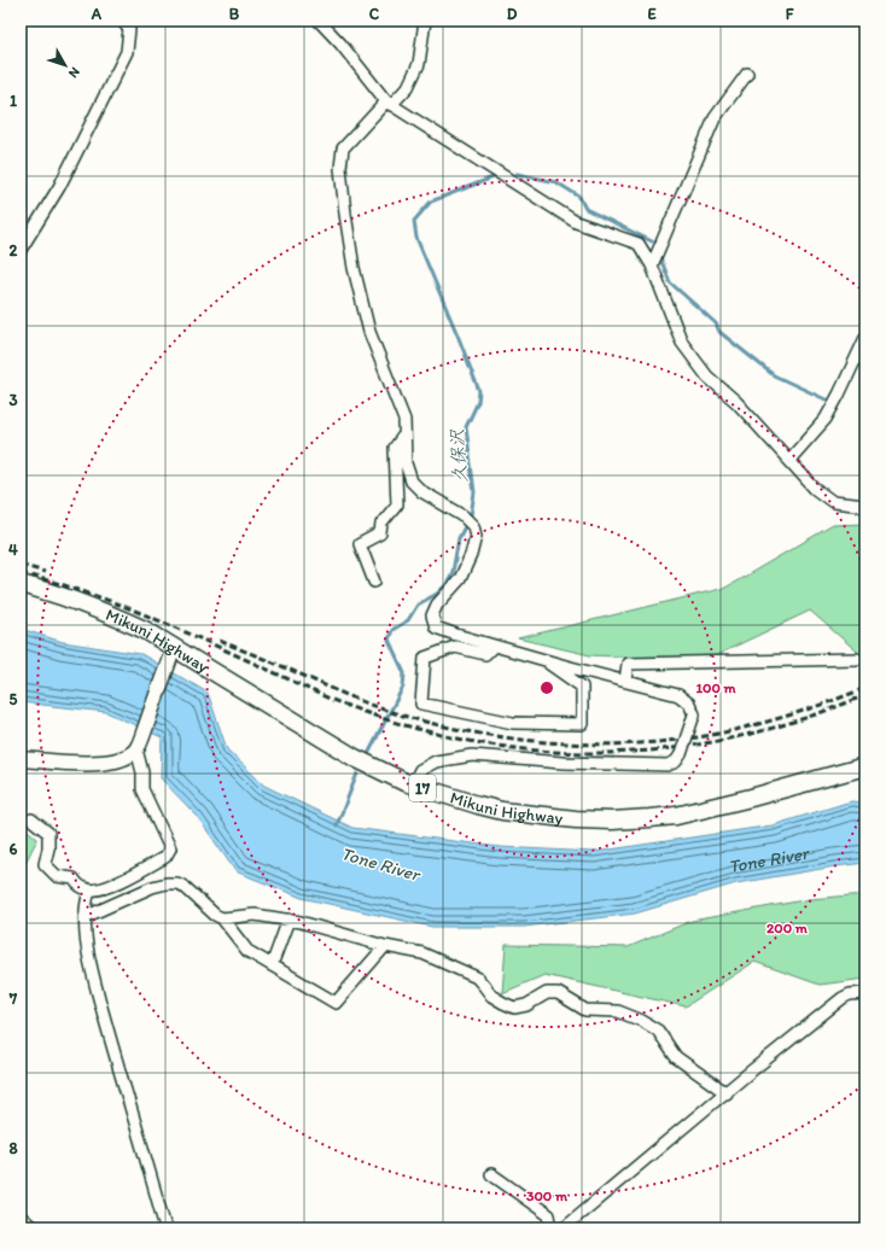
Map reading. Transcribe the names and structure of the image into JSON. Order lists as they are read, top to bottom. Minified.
{"streets":{"highway":["Mikuni Highway","17"]},"water":["久保沢","Tone River"],"north":"bottom right","grid":{"columns":["A","B","C","D","E","F"],"rows":["1","2","3","4","5","6","7","8"]},"rings":["100 m","200 m","300 m"]}
